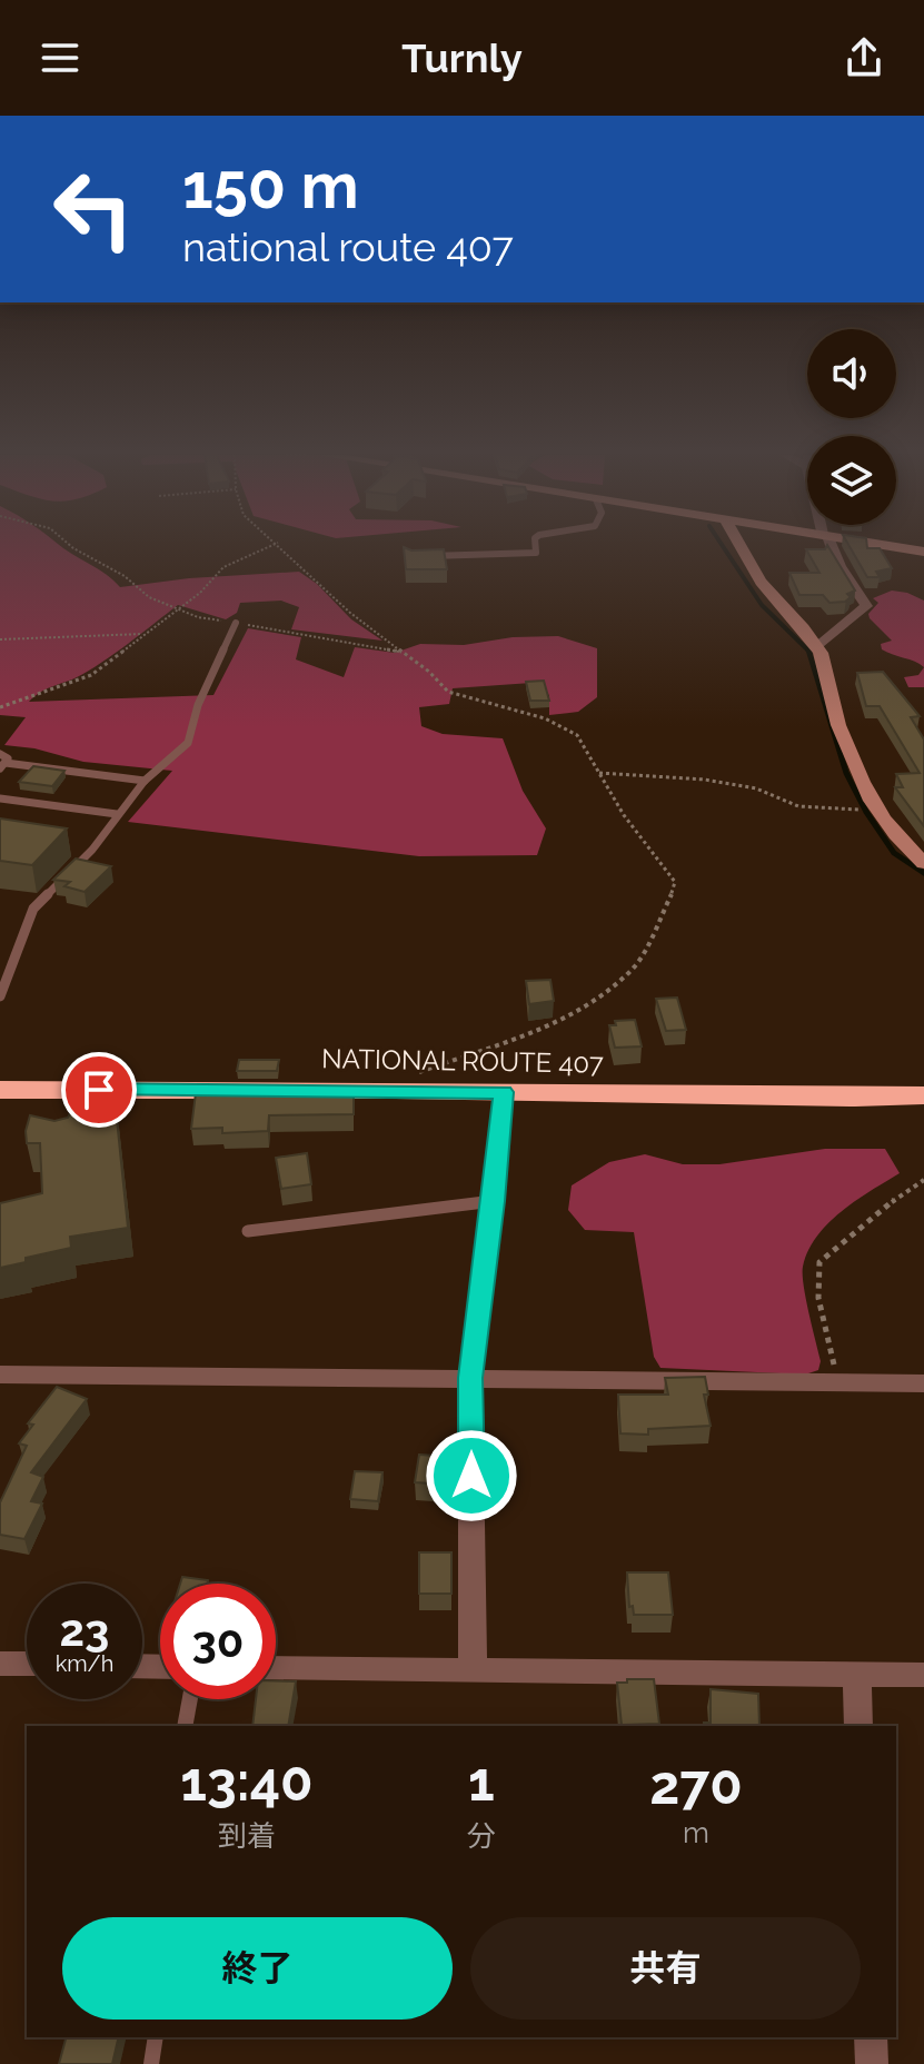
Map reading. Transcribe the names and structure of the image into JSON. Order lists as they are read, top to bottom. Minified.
{"streets":{"highway":["NATIONAL ROUTE 407"]},"page":{"header":"Turnly","turn":["150 m","national route 407"],"speed":"23 km/h","limit":"30","eta":["13:40","到着","1","分","270","m"],"buttons":["終了","共有"]}}
